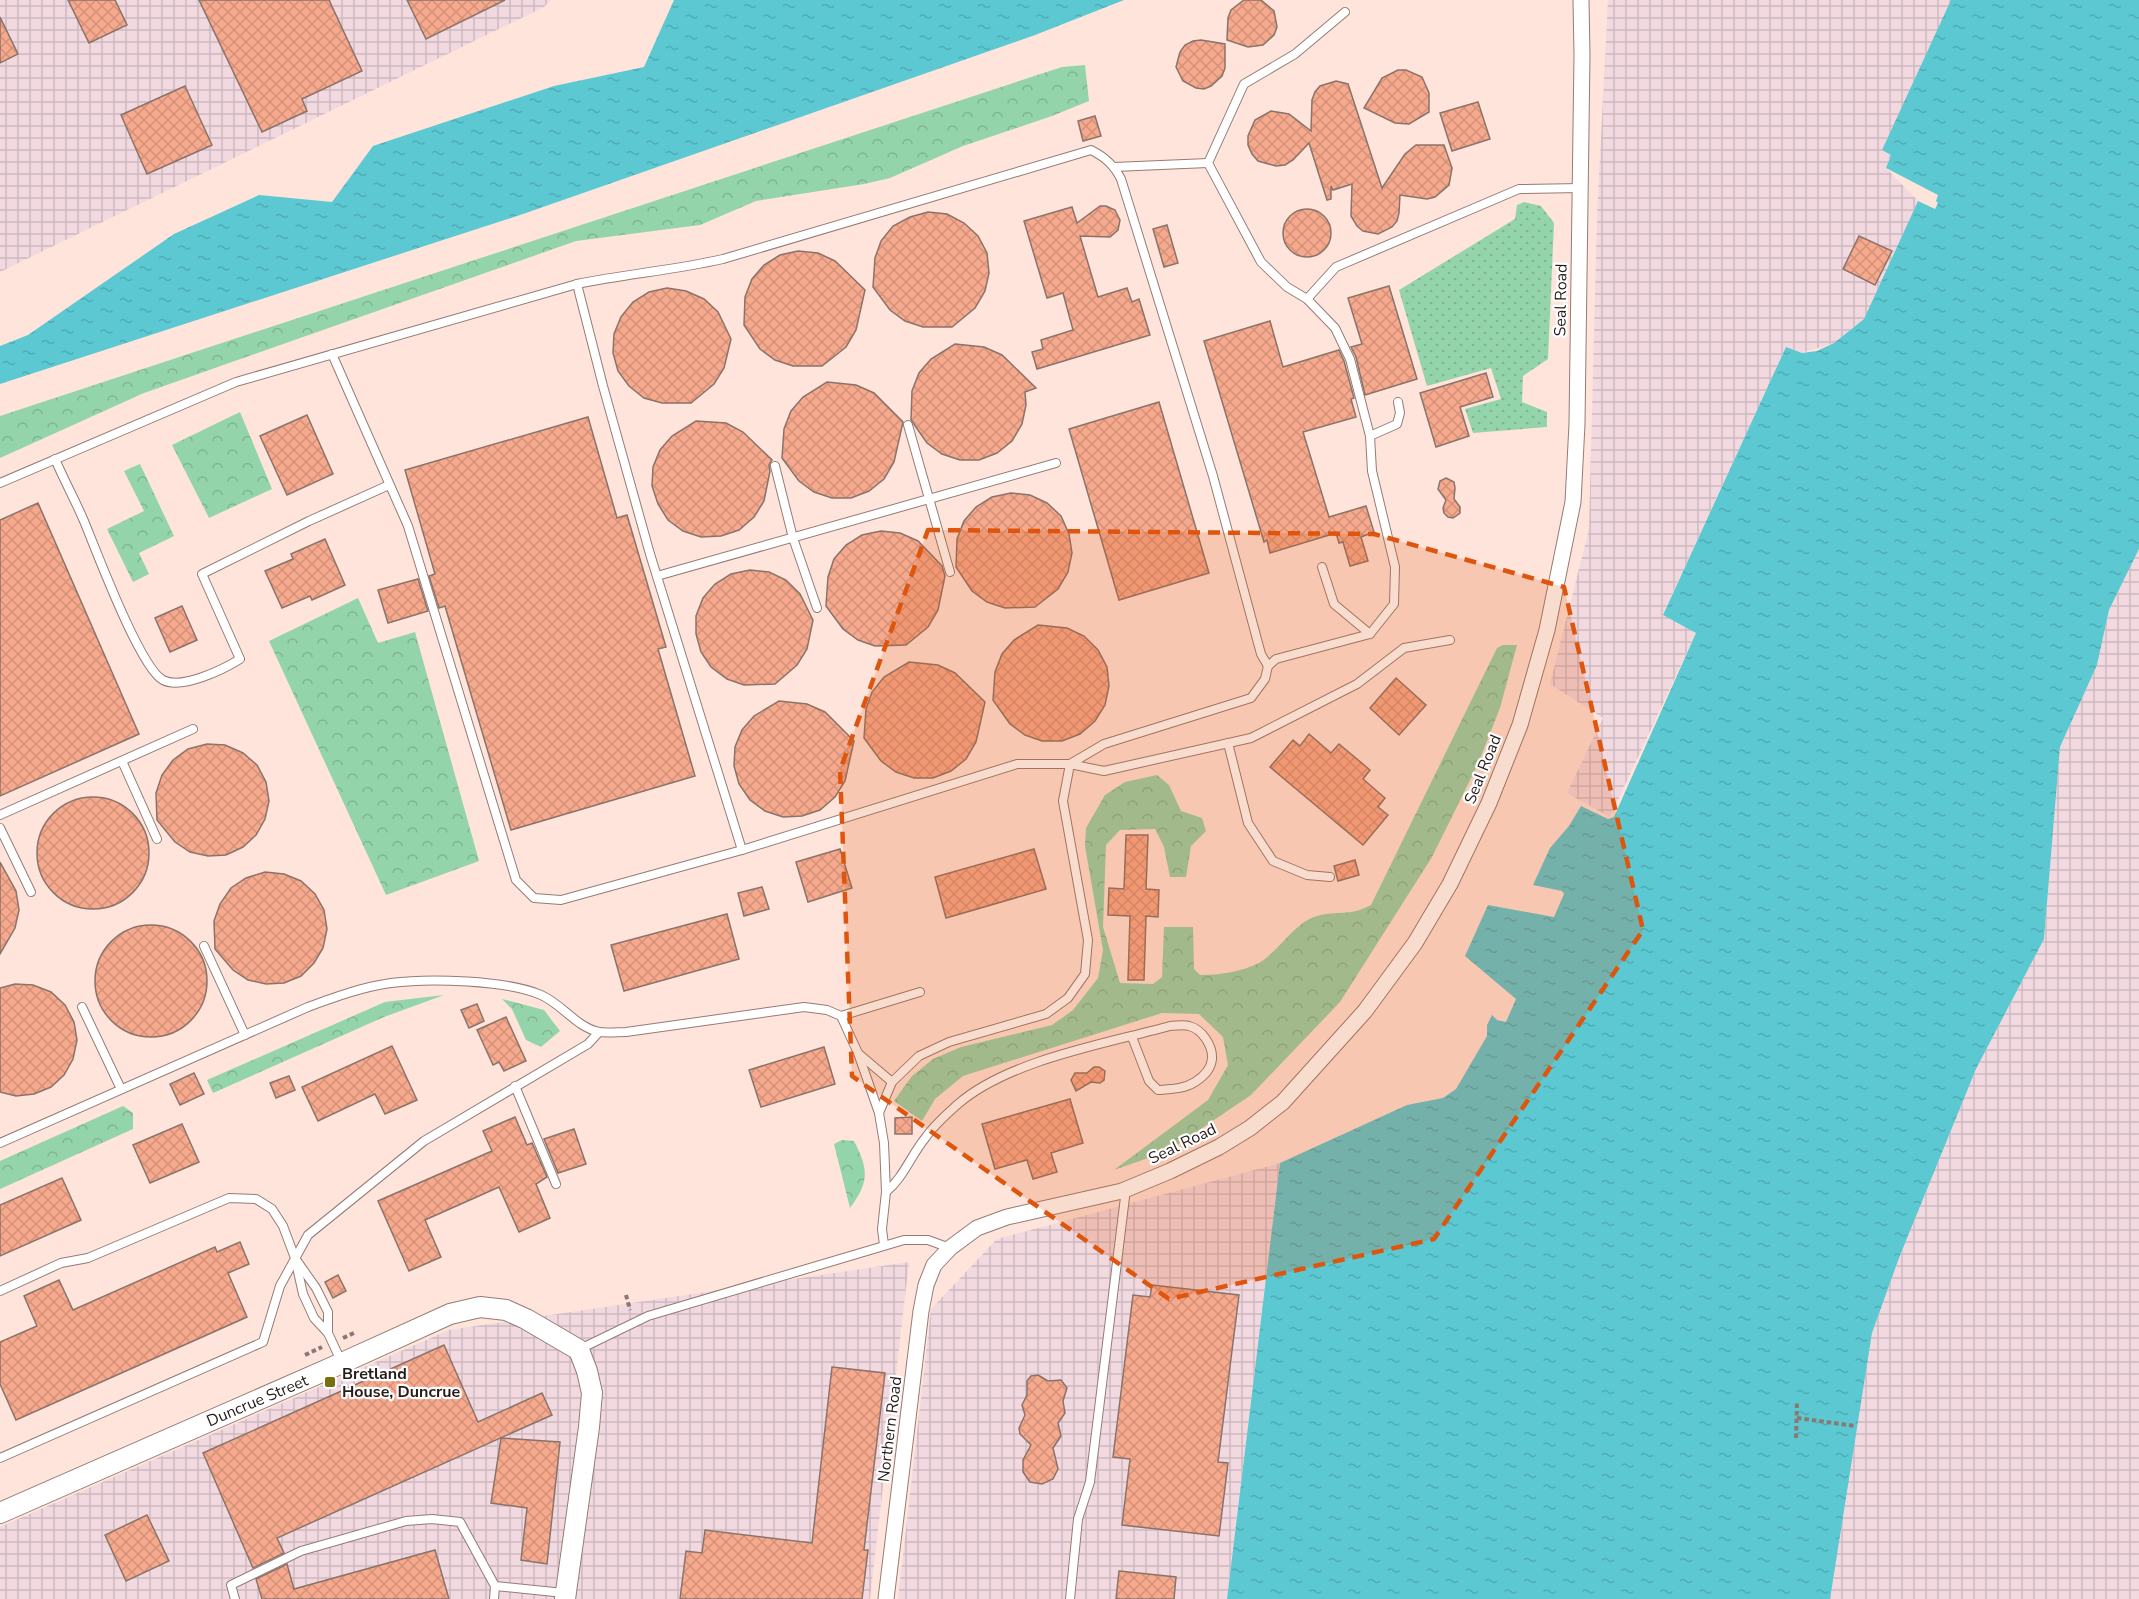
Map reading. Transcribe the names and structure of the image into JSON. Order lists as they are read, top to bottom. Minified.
{"streets":{"street":["Seal Road","Duncrue Street","Northern Road"]},"crossings":[["Seal Road","Northern Road"]],"places":{"transit":["Bretland House, Duncrue"]}}
